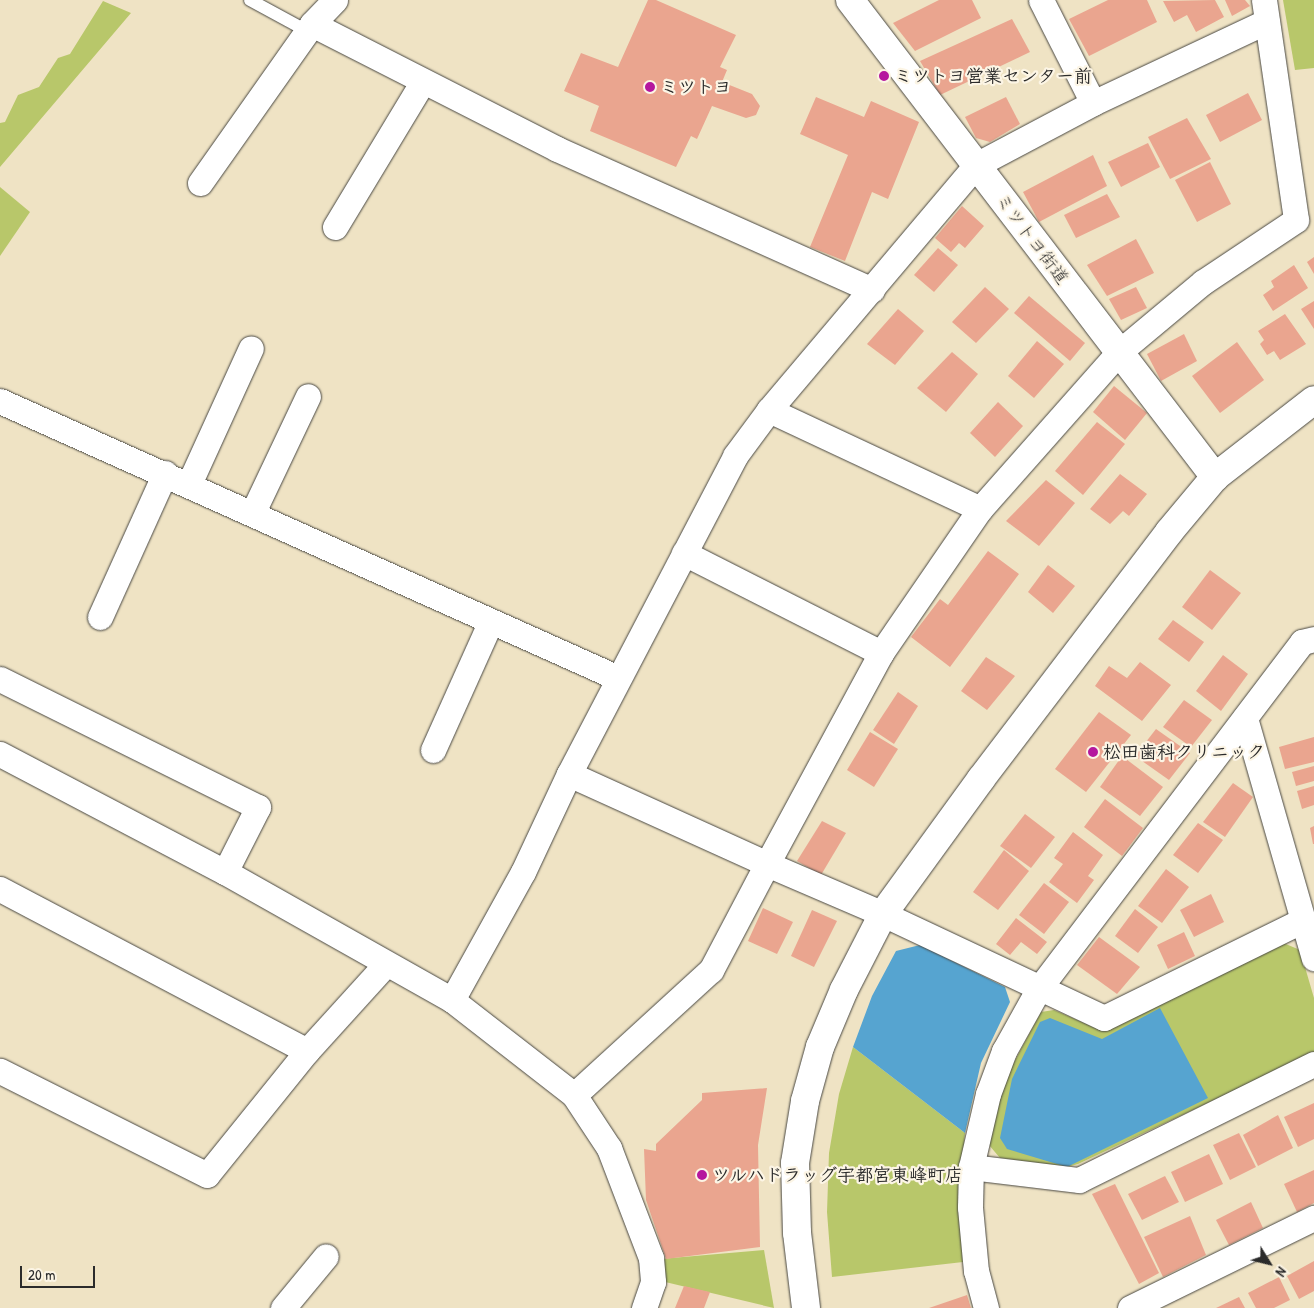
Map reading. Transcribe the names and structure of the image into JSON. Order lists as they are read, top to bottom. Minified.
{"streets":{"street":["ミツトヨ街道"]},"places":["ミツトヨ営業センター前","ミツトヨ","松田歯科クリニック","ツルハドラッグ宇都宮東峰町店"],"scale_bar":"20 m","north":"bottom right"}
